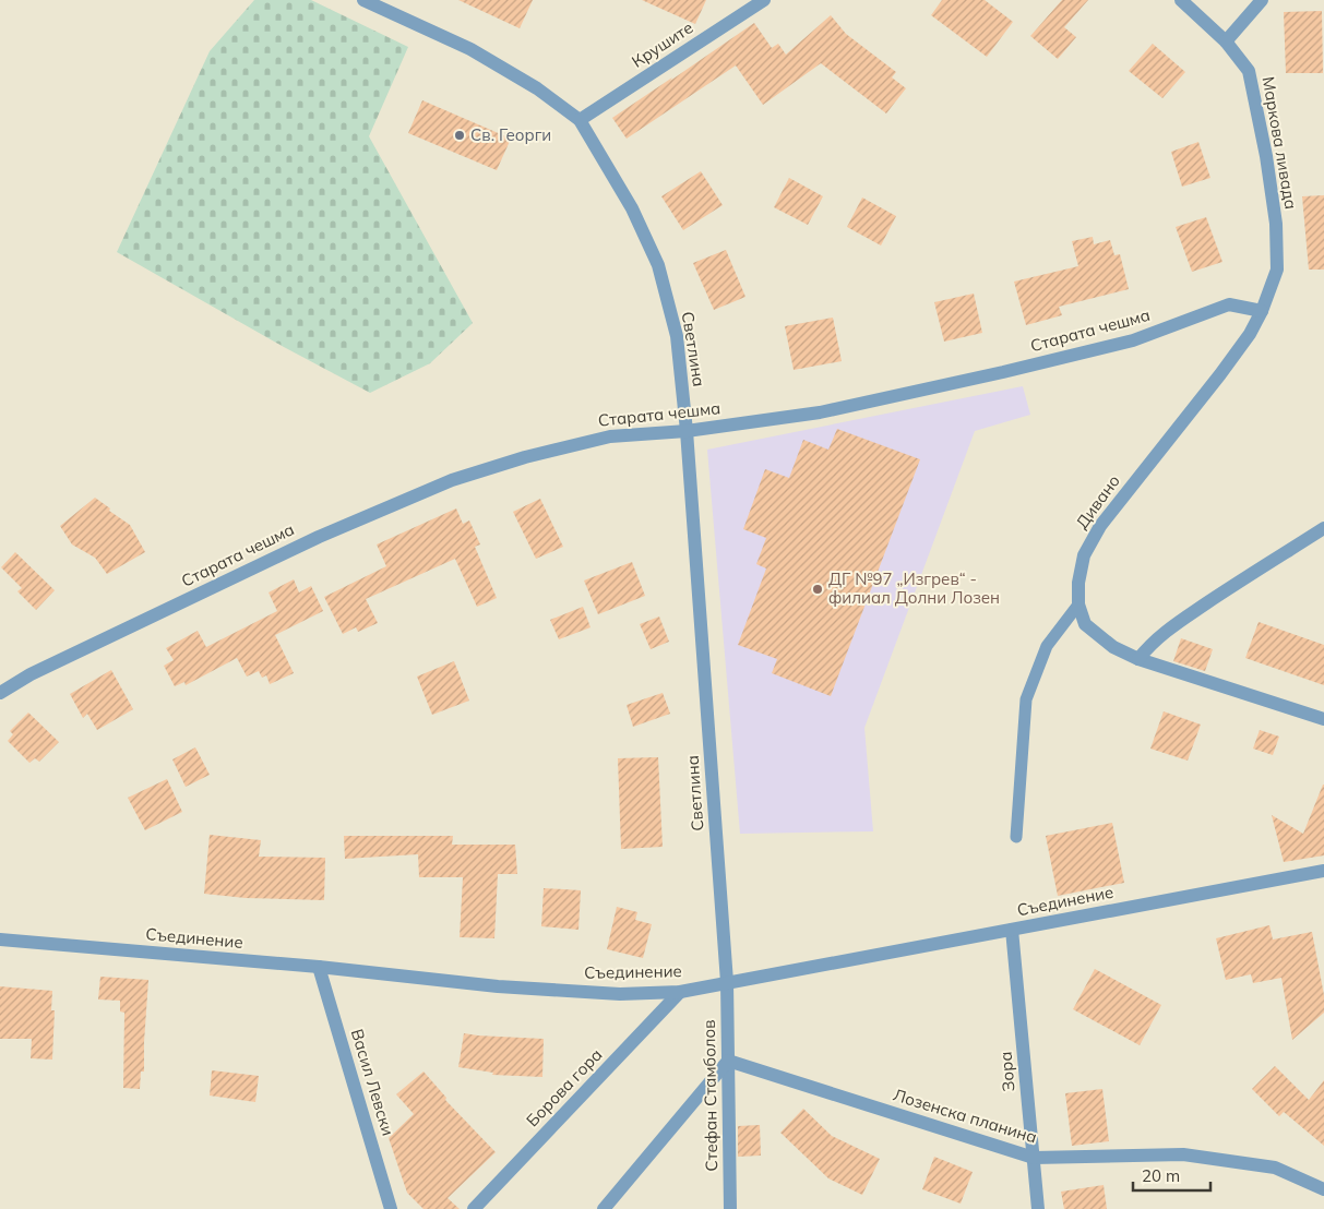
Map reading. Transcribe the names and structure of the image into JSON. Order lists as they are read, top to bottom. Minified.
{"streets":{"street":["Крушите","Маркова ливада","Старата чешма","Светлина","Дивано","Съединение","Зора","Васил Левски","Борова гора","Стефан Стамболов","Лозенска планина"]},"crossings":[["Крушите","Светлина"],["Маркова ливада","Старата чешма"],["Маркова ливада","Дивано"],["Старата чешма","Светлина"],["Старата чешма","Дивано"],["Светлина","Съединение"],["Светлина","Стефан Стамболов"],["Съединение","Зора"],["Съединение","Васил Левски"],["Съединение","Борова гора"],["Съединение","Стефан Стамболов"],["Зора","Лозенска планина"],["Стефан Стамболов","Лозенска планина"]],"places":["Св. Георги","ДГ №97 „Изгрев“ - филиал Долни Лозен"],"scale_bar":"20 m"}
